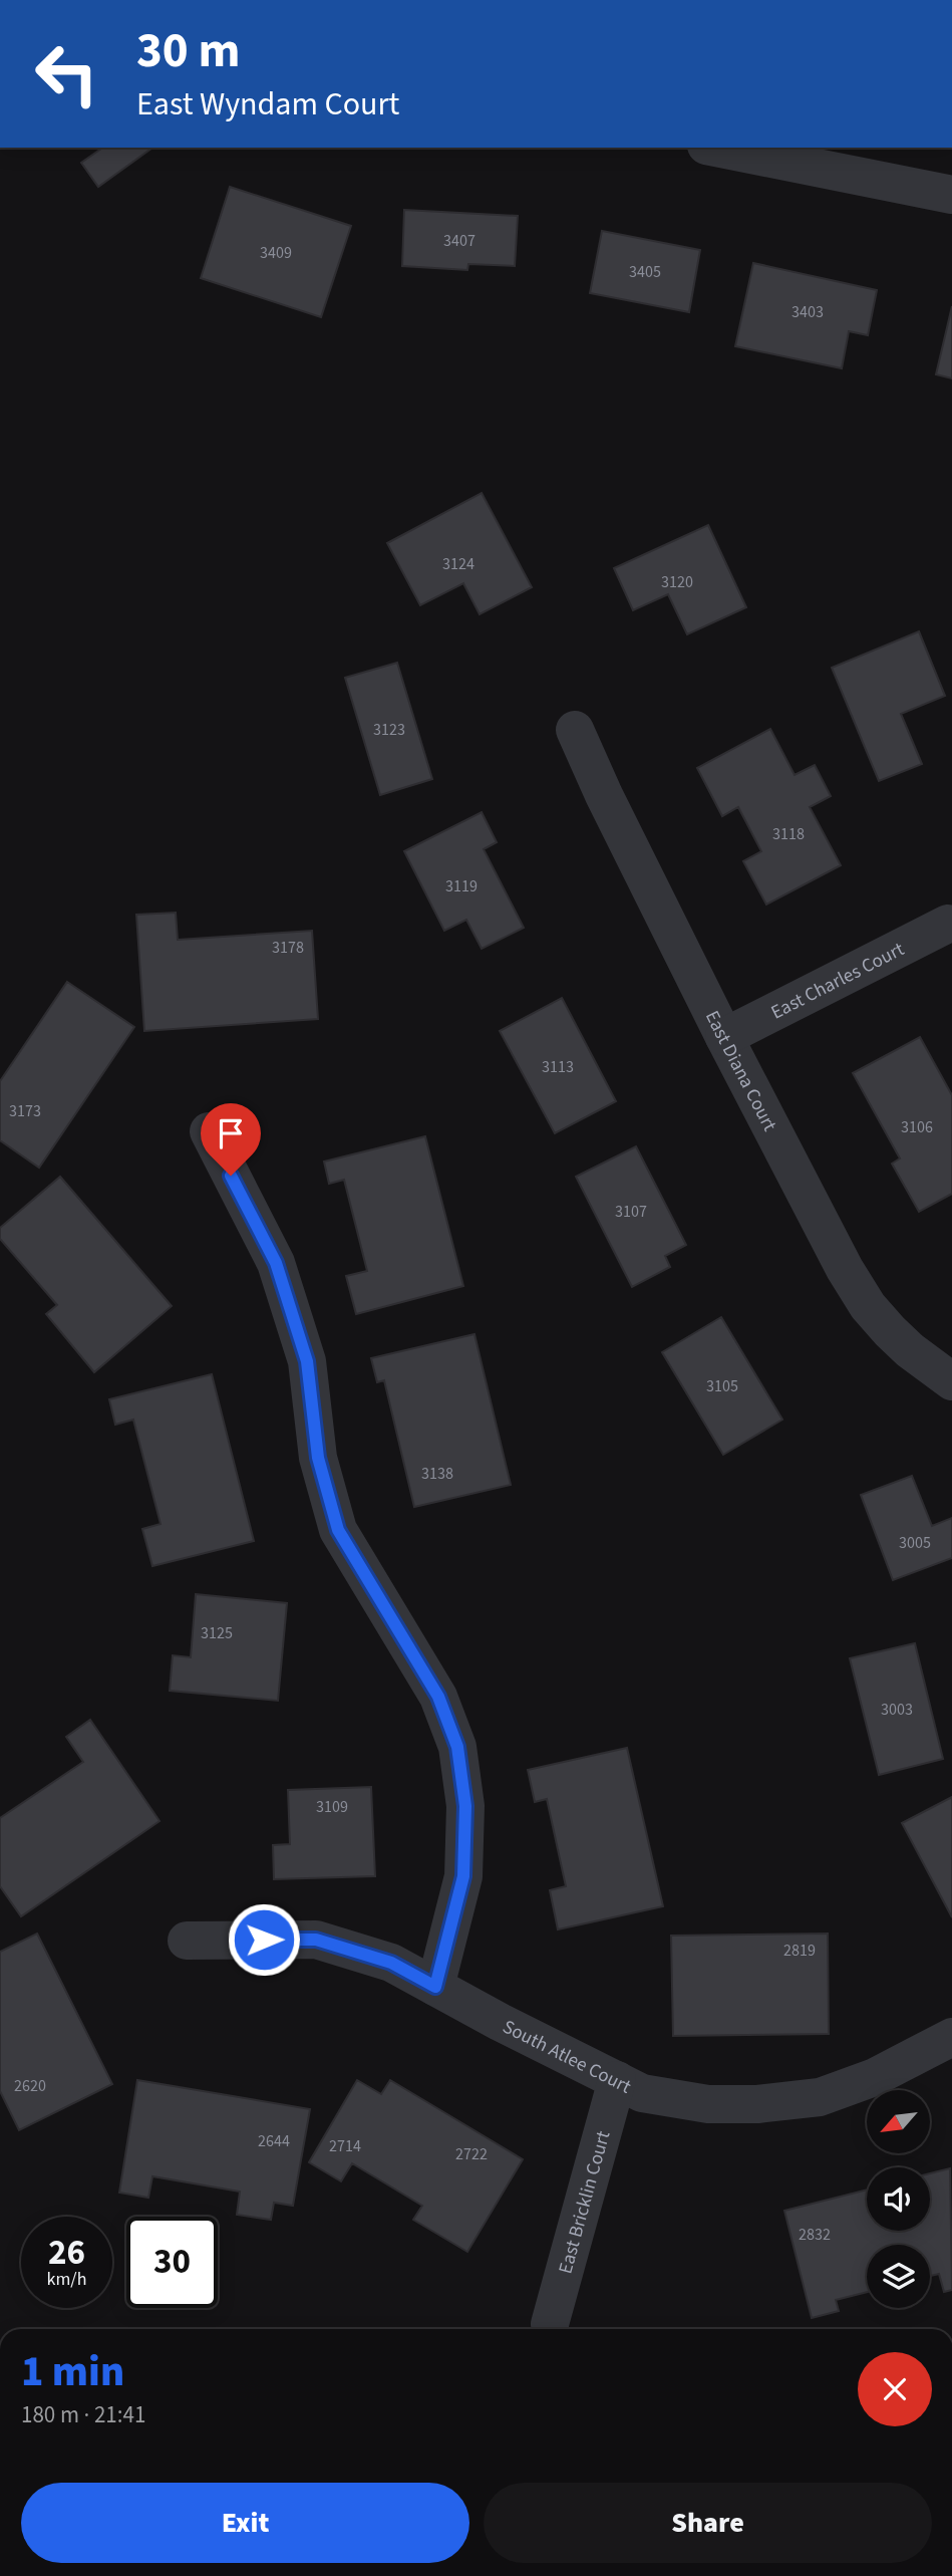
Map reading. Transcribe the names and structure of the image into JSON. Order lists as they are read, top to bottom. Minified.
{"streets":{"street":["East Charles Court","East Diana Court","South Atlee Court","East Bricklin Court"]},"crossings":[["East Charles Court","East Diana Court"],["South Atlee Court","East Bricklin Court"]],"house_numbers":["3407","3409","3405","3403","3124","3120","3123","3118","3119","3178","3113","3173","3106","3107","3105","3138","3005","3125","3003","3109","2819","2620","2644","2714","2722","2832"],"north":"bottom left","page":{"turn":["30 m","East Wyndam Court"],"speed":"26 km/h","limit":"30","heading":["1 min","180 m · 21:41"],"buttons":["Exit","Share"]}}
